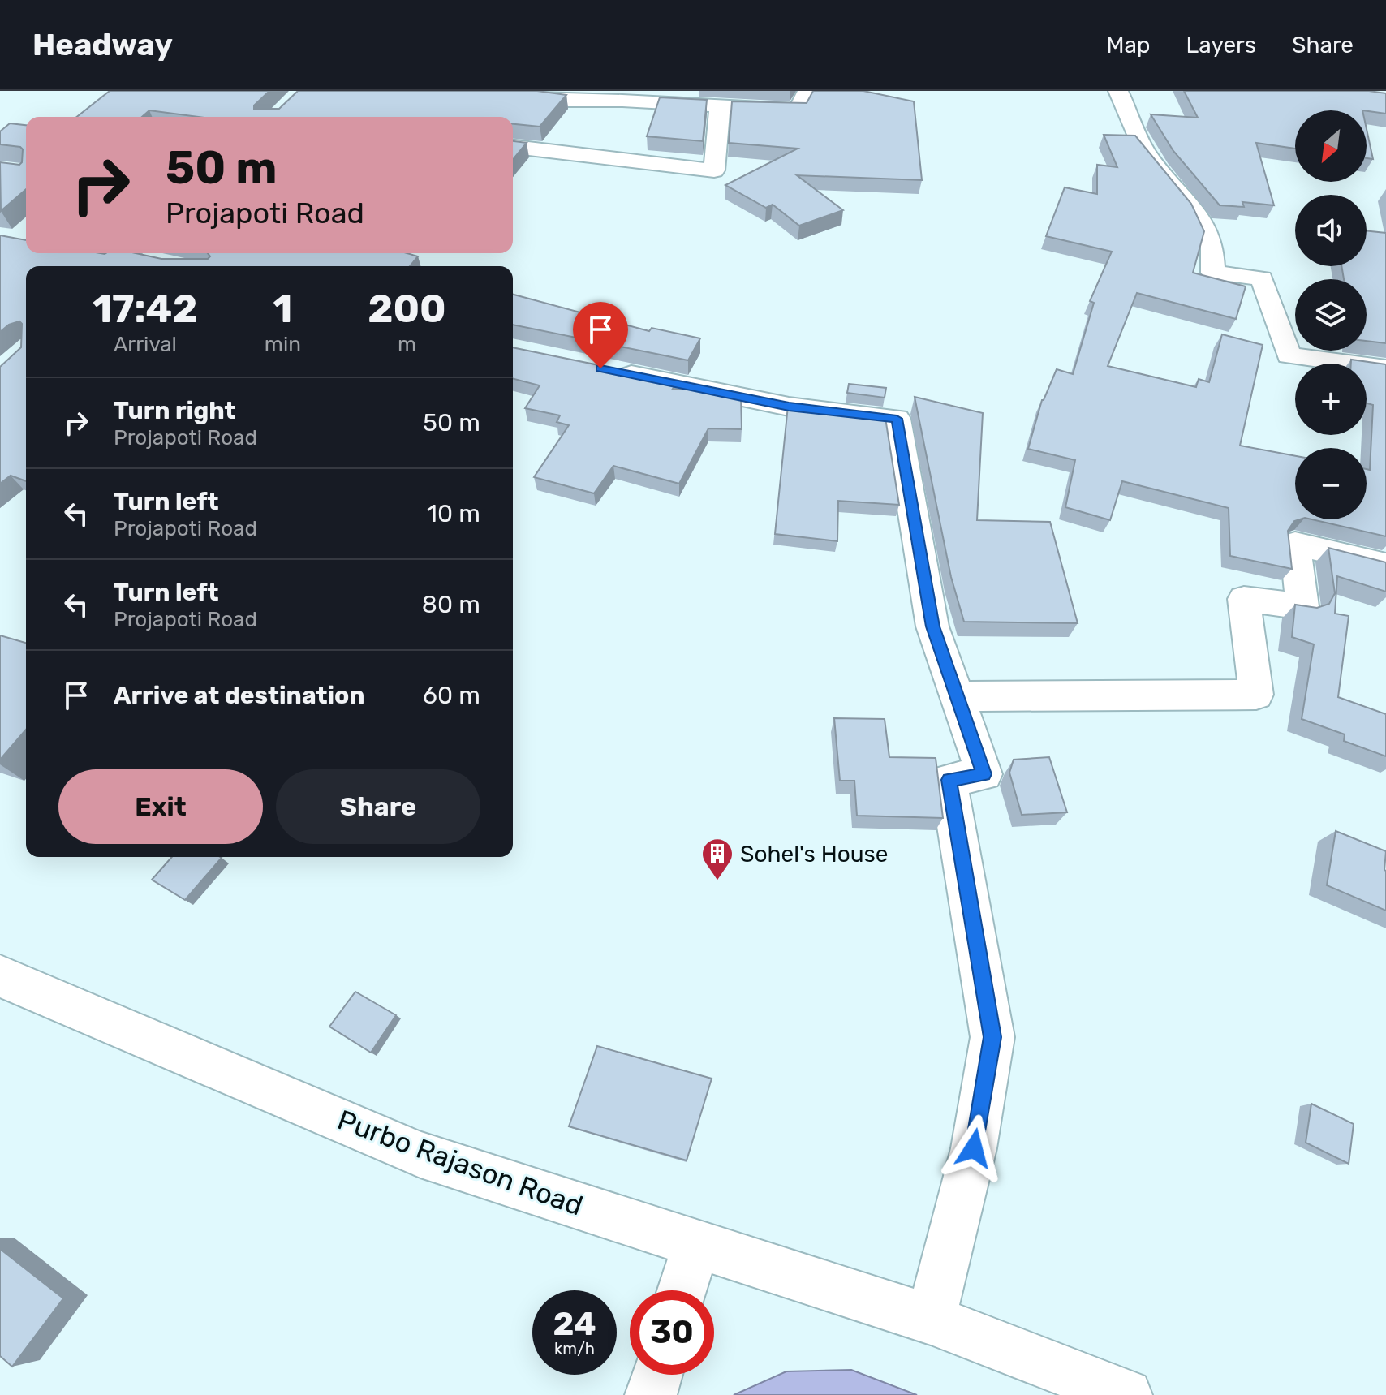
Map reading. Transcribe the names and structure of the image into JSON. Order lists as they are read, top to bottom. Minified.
{"streets":{"street":["Purbo Rajason Road"]},"places":{"building":["Sohel's House"]},"north":"bottom left","page":{"header":"Headway","nav":["Map","Layers","Share"],"map_buttons":["+","−"],"turn":["50 m","Projapoti Road"],"eta":["17:42","Arrival","1","min","200","m"],"list":[{"name":"Turn right","note":"Projapoti Road","value":"50 m"},{"name":"Turn left","note":"Projapoti Road","value":"10 m"},{"name":"Turn left","note":"Projapoti Road","value":"80 m"},{"name":"Arrive at destination","value":"60 m"}],"buttons":["Exit","Share"],"speed":"24 km/h","limit":"30"}}
